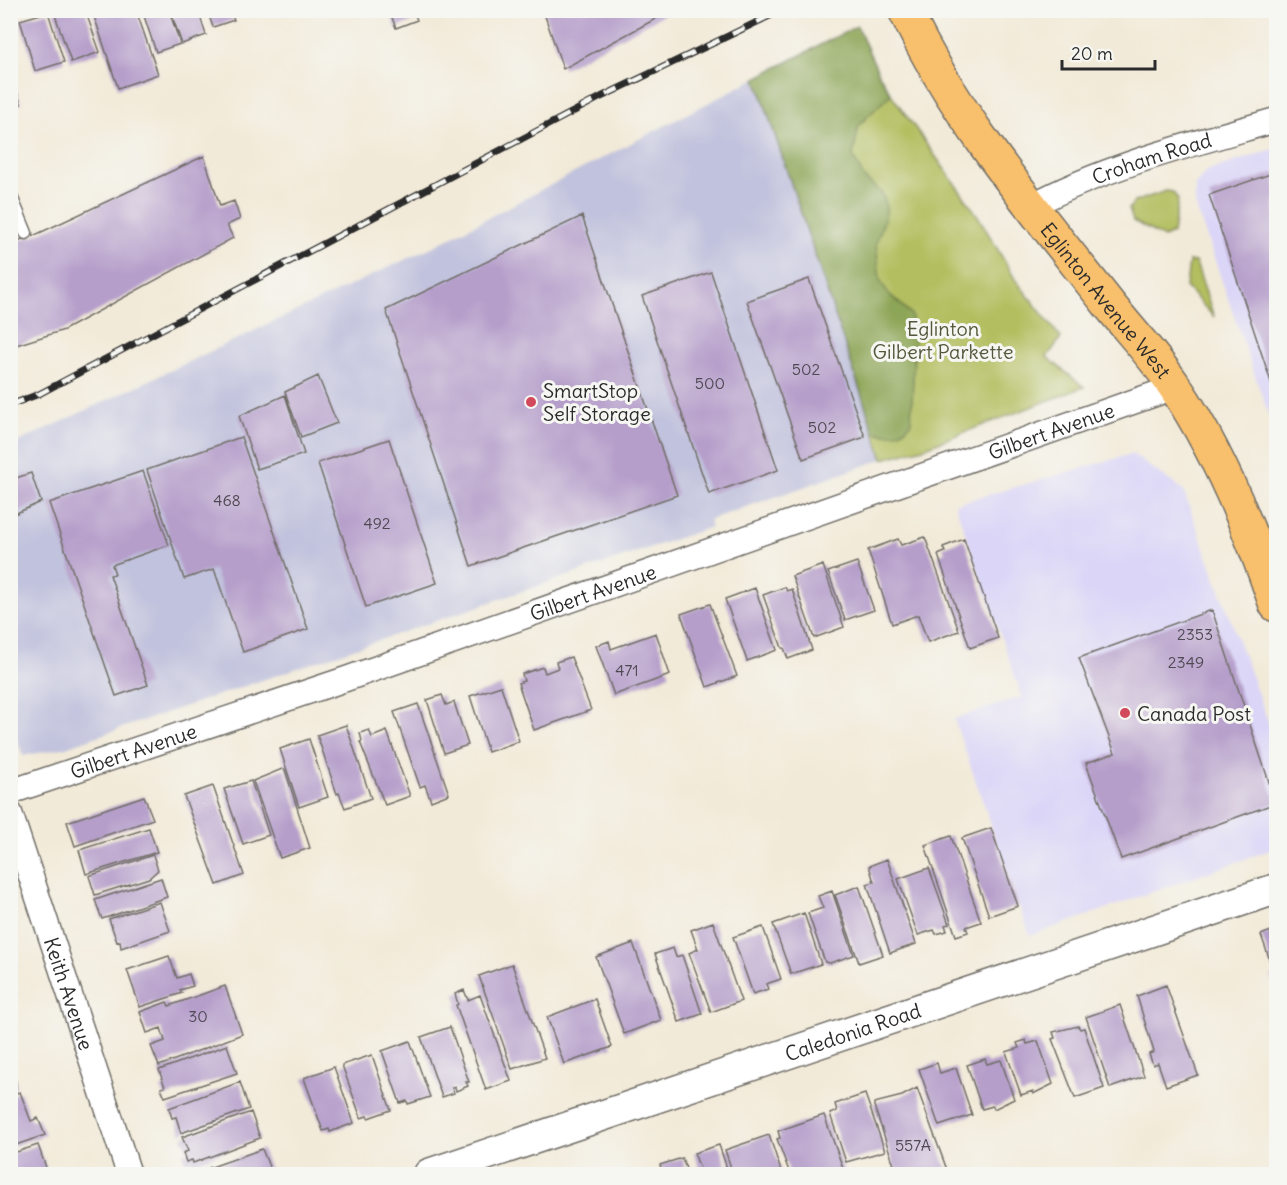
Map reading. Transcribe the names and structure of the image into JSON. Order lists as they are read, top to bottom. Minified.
{"streets":{"main road":["Eglinton Avenue West"],"street":["Croham Road","Gilbert Avenue","Keith Avenue","Caledonia Road"]},"crossings":[["Croham Road","Eglinton Avenue West"],["Eglinton Avenue West","Gilbert Avenue"]],"parks":["Eglinton Gilbert Parkette"],"places":["SmartStop Self Storage","Canada Post"],"house_numbers":["502","500","502","468","492","2353","2349","471","30","557A"],"scale_bar":"20 m"}
